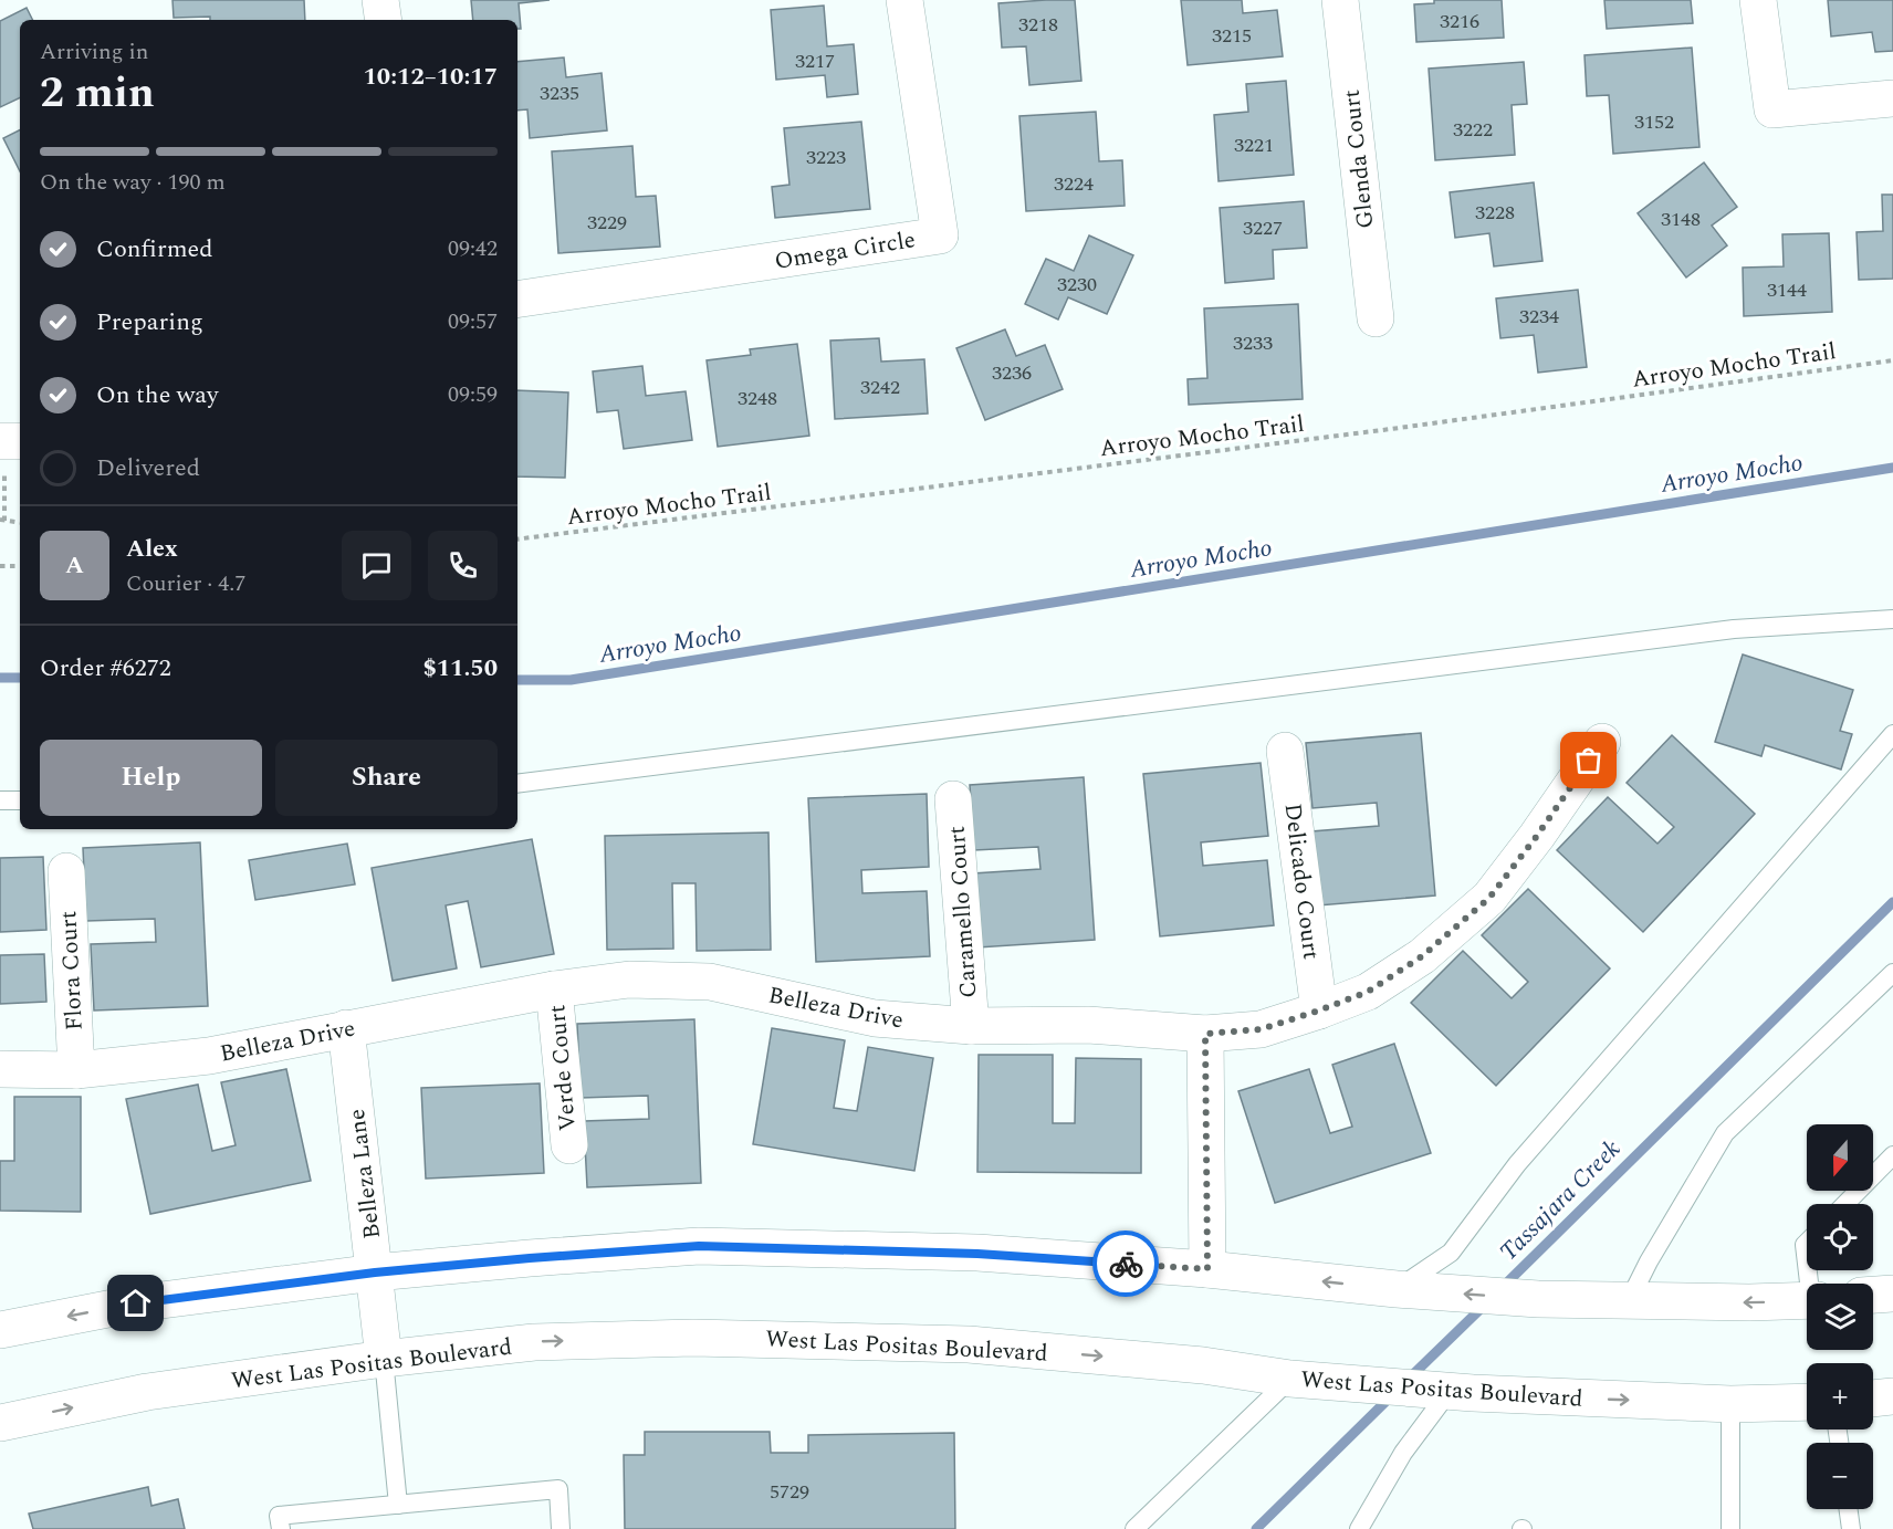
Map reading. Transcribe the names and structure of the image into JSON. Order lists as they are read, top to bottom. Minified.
{"streets":{"street":["Glenda Court","Omega Circle","Delicado Court","Caramello Court","Flora Court","Belleza Drive","Verde Court","Belleza Lane","West Las Positas Boulevard"],"path":["Arroyo Mocho Trail"]},"crossings":[["Delicado Court","Belleza Drive"],["Caramello Court","Belleza Drive"],["Flora Court","Belleza Drive"],["Belleza Drive","Verde Court"],["Belleza Drive","Belleza Lane"],["Belleza Lane","West Las Positas Boulevard"]],"water":["Arroyo Mocho","Tassajara Creek"],"house_numbers":["3216","3218","3215","3217","3235","3152","3222","3221","3223","3224","3228","3148","3229","3227","3230","3144","3234","3233","3236","3242","3248","5729"],"north":"bottom","page":{"heading":["2 min","Arriving in","10:12–10:17"],"panel":["Alex","Courier · 4.7","Order #6272","$11.50"],"bar":"On the way · 190 m","list":[["Confirmed","09:42"],["Preparing","09:57"],["On the way","09:59"],"Delivered"],"round":"A","buttons":["Help","Share"],"map_buttons":["+","−"]}}
